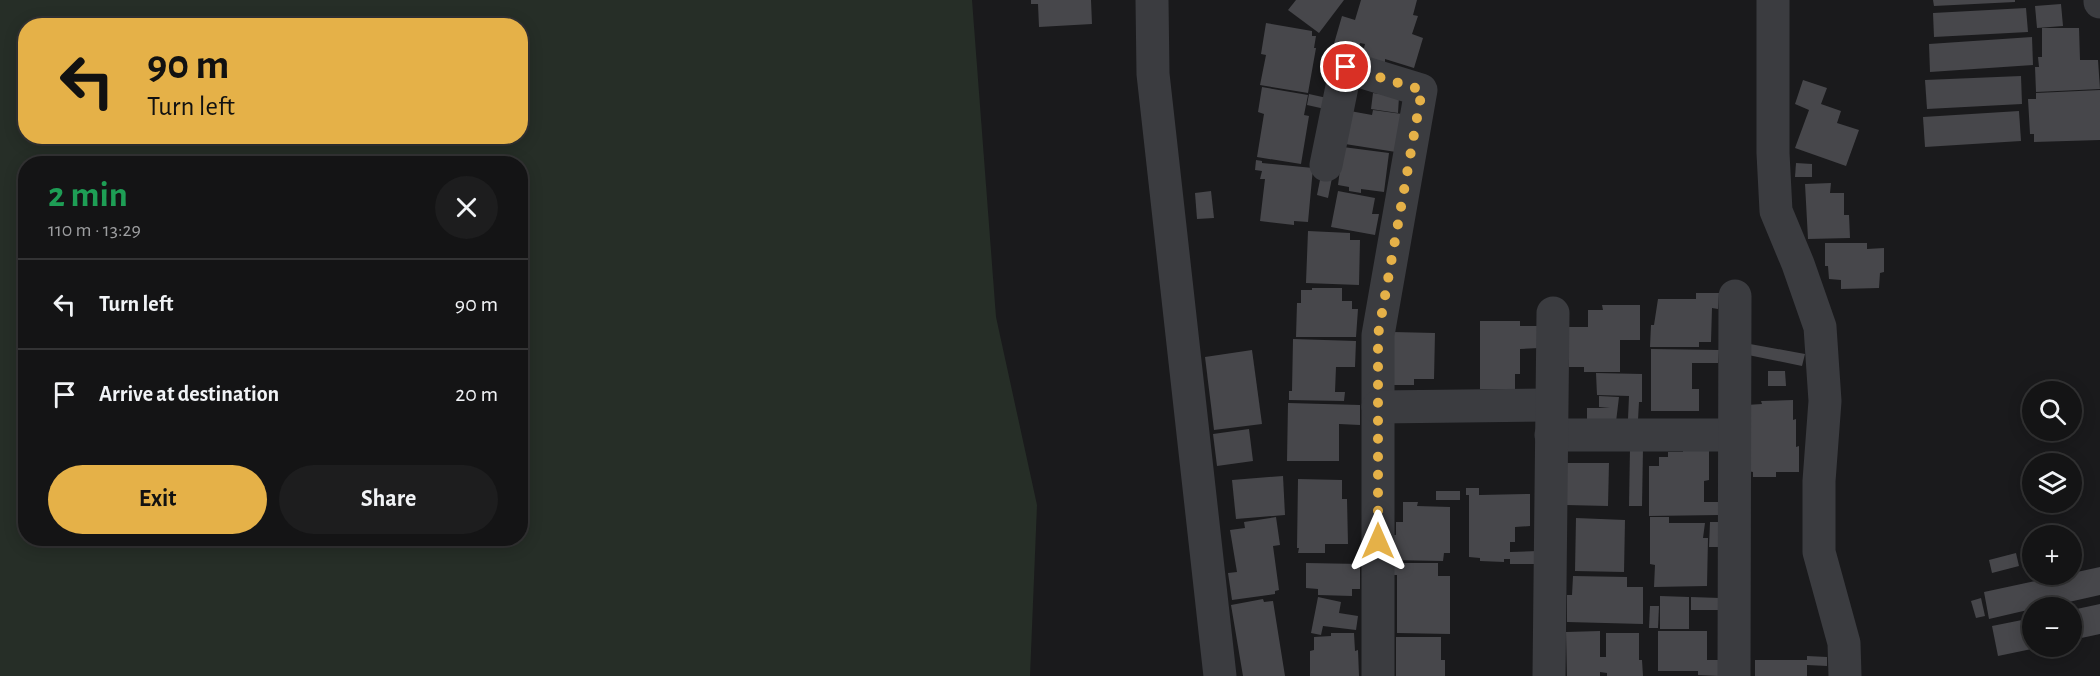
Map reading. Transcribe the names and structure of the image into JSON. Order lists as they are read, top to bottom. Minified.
{"page":{"turn":["90 m","Turn left"],"heading":["2 min","110 m · 13:29"],"list":[{"name":"Turn left","value":"90 m"},{"name":"Arrive at destination","value":"20 m"}],"map_buttons":["+","−"],"buttons":["Exit","Share"]}}
